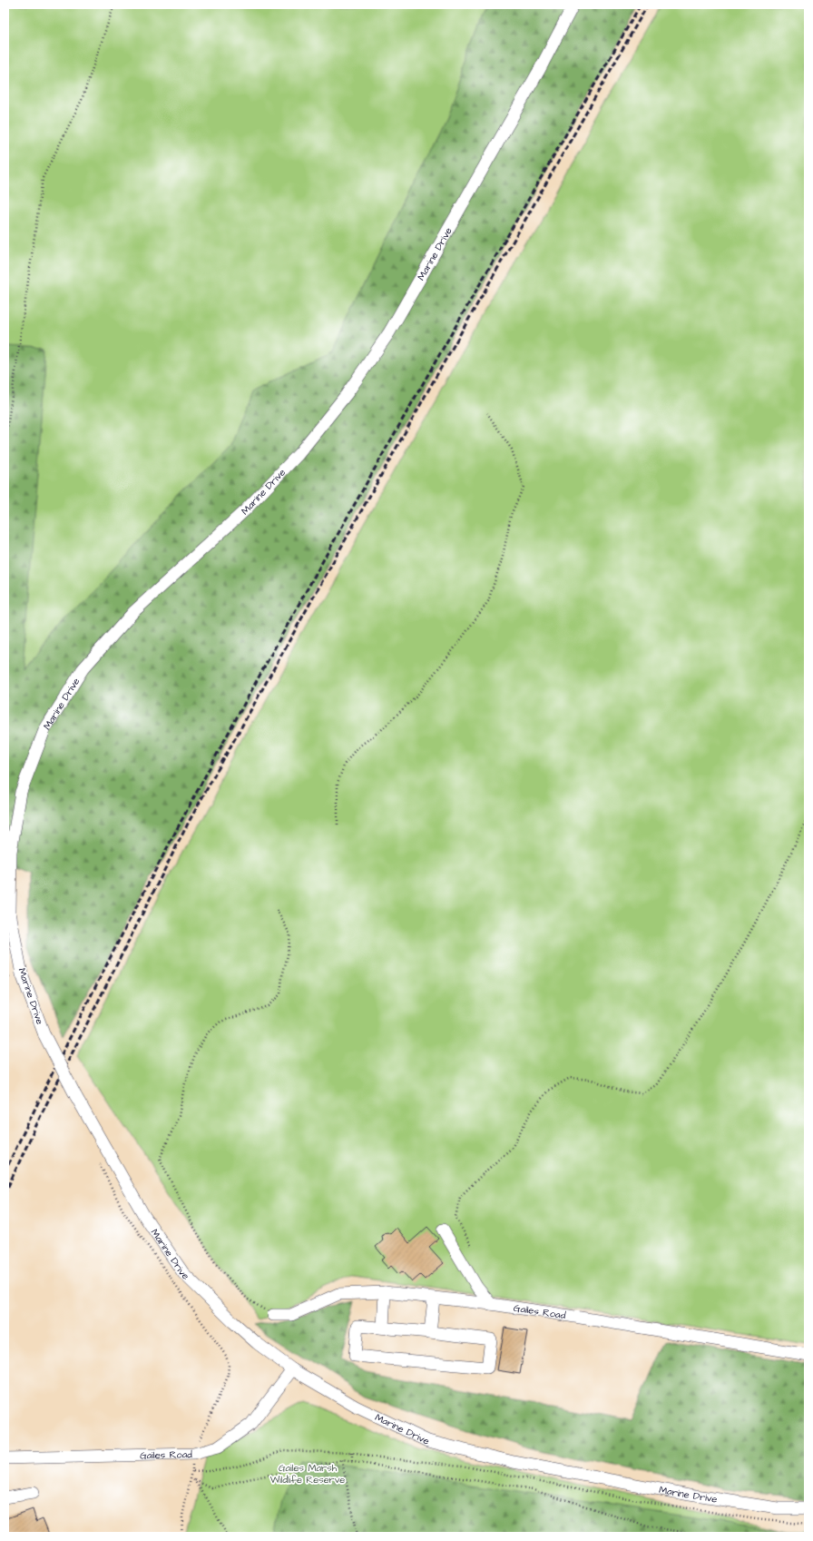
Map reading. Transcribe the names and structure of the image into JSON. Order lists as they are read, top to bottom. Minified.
{"streets":{"street":["Marine Drive","Gailes Road"]},"crossings":[["Marine Drive","Gailes Road"]],"parks":["Gailes Marsh Wildlife Reserve"]}
